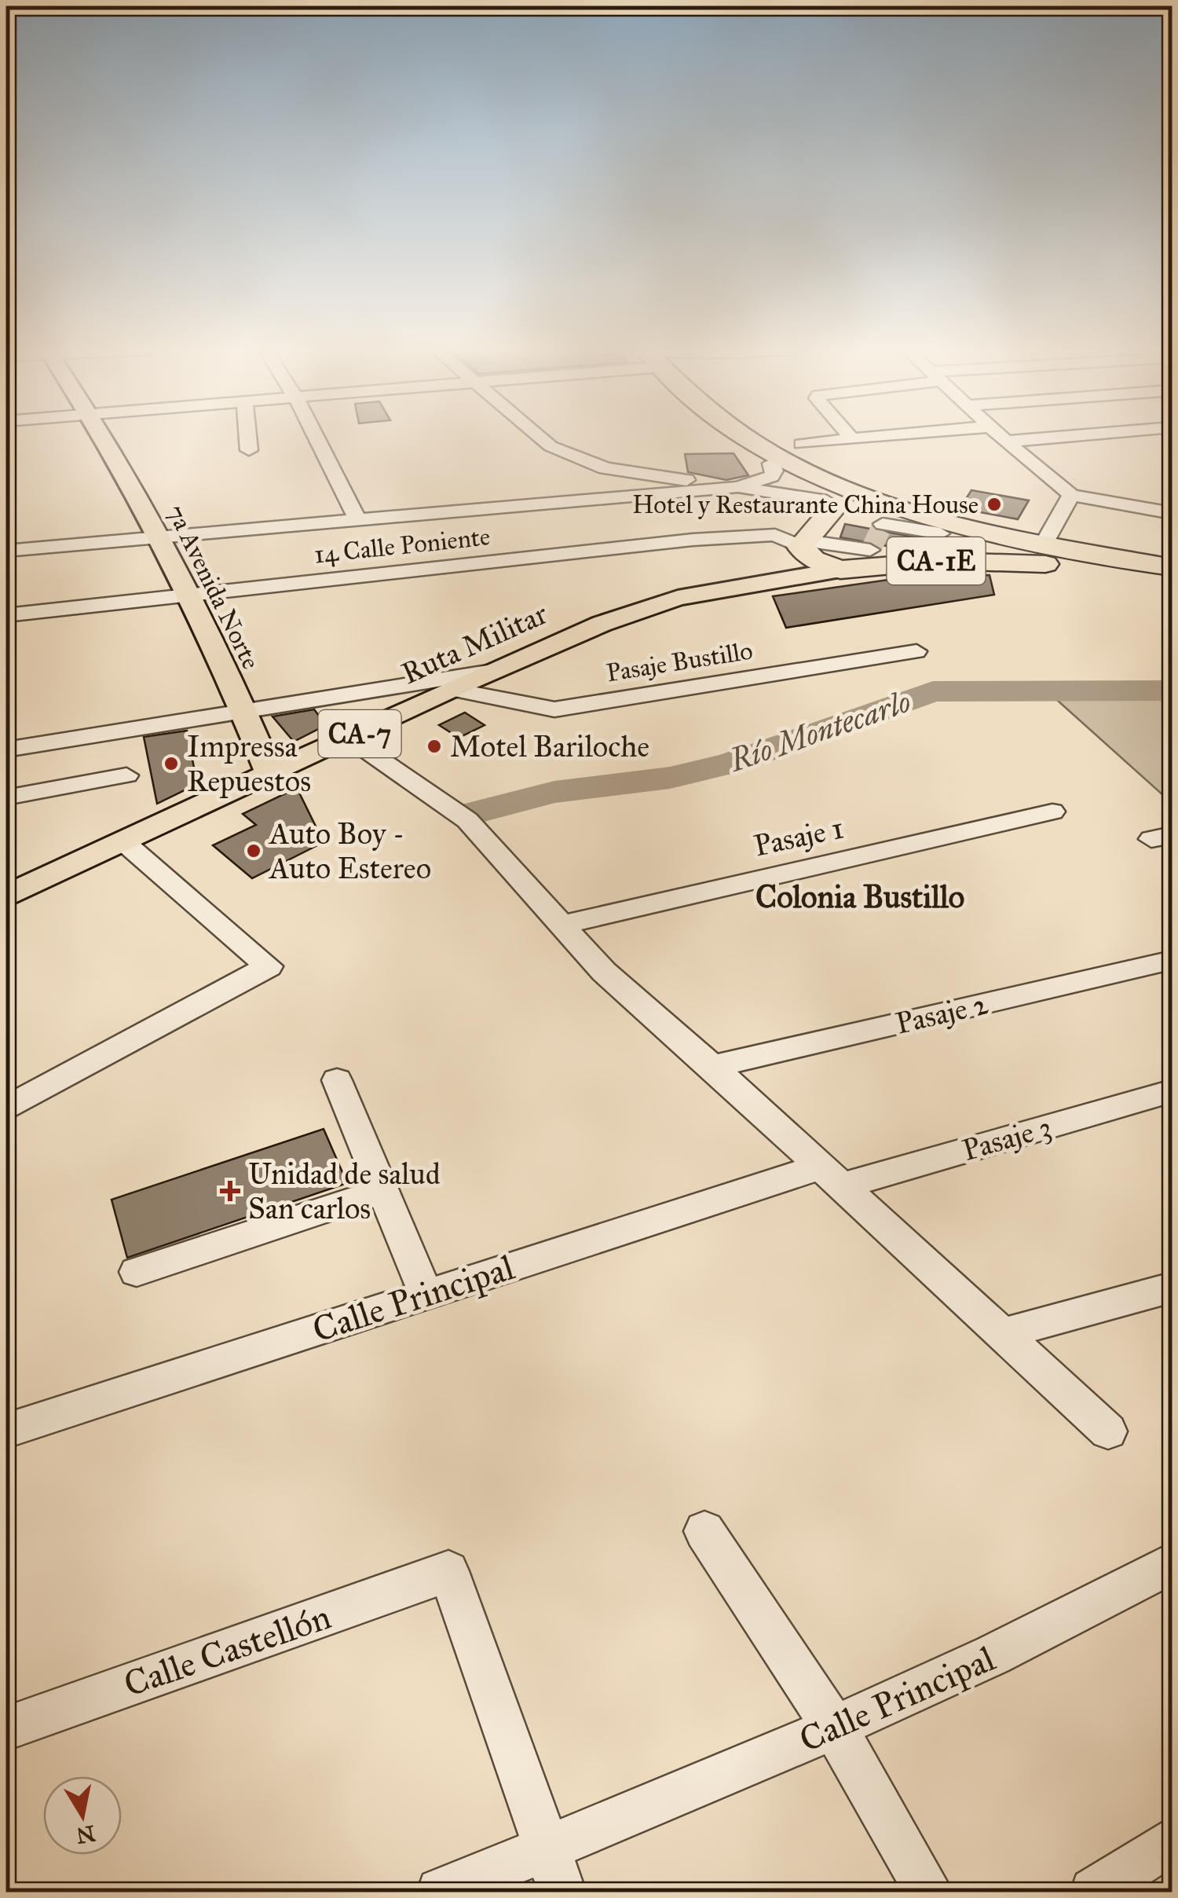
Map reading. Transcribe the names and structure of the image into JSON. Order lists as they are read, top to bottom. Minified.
{"streets":{"highway":["CA-1E"],"main road":["7a Avenida Norte","Ruta Militar","CA-7"],"street":["14 Calle Poniente","Pasaje Bustillo","Pasaje 1","Pasaje 2","Pasaje 3","Calle Principal","Calle Castellón"]},"crossings":[["14 Calle Poniente","CA-1E"],["14 Calle Poniente","7a Avenida Norte"],["14 Calle Poniente","Ruta Militar"],["CA-1E","Ruta Militar"],["7a Avenida Norte","Ruta Militar"],["Ruta Militar","Pasaje Bustillo"],["Pasaje 3","Calle Principal"],["Calle Principal","Calle Castellón"]],"districts":["Colonia Bustillo"],"water":["Río Montecarlo"],"places":{"other":["Hotel y Restaurante China House","Motel Bariloche","Impressa Repuestos","Auto Boy - Auto Estereo"],"health":["Unidad de salud San carlos"]},"north":"bottom"}
